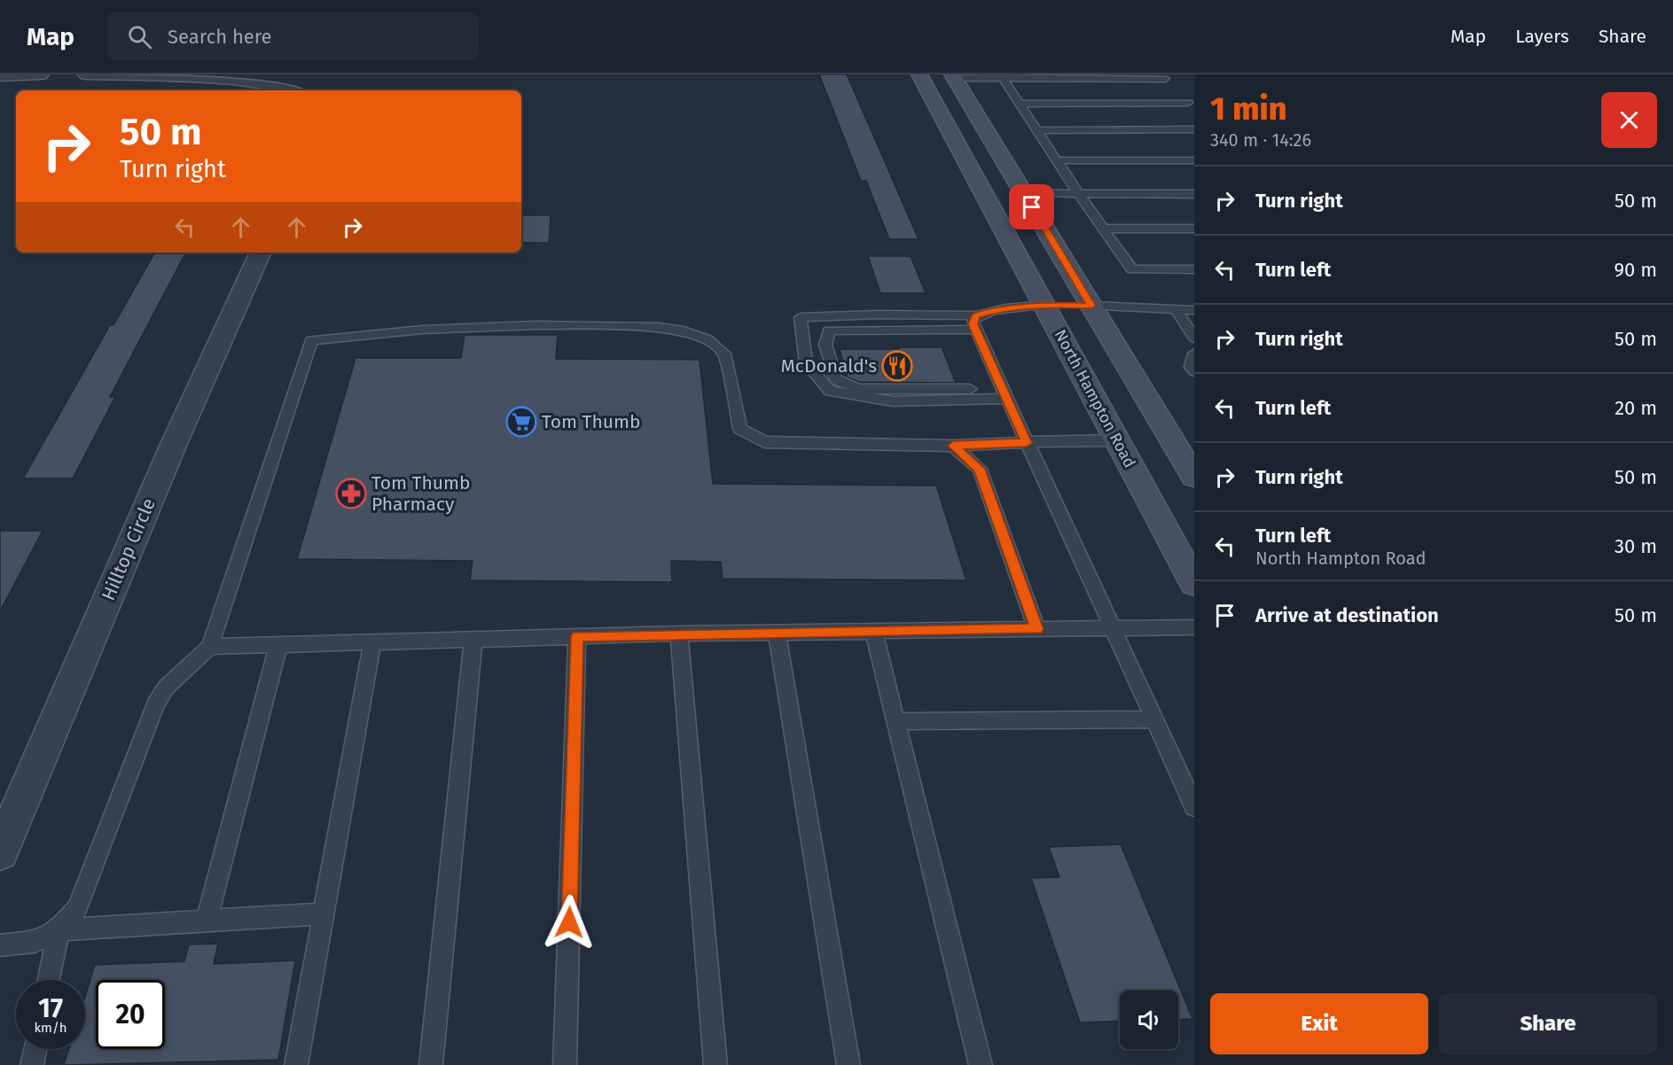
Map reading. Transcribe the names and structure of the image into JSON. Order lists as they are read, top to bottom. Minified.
{"streets":{"main road":["North Hampton Road"],"street":["Hilltop Circle"]},"places":{"restaurant":["McDonald's"],"supermarket":["Tom Thumb"],"pharmacy":["Tom Thumb Pharmacy"]},"page":{"header":"Map","search":"Search here","nav":["Map","Layers","Share"],"heading":["1 min","340 m · 14:26"],"turn":["50 m","Turn right"],"list":[{"name":"Turn right","value":"50 m"},{"name":"Turn left","value":"90 m"},{"name":"Turn right","value":"50 m"},{"name":"Turn left","value":"20 m"},{"name":"Turn right","value":"50 m"},{"name":"Turn left","note":"North Hampton Road","value":"30 m"},{"name":"Arrive at destination","value":"50 m"}],"speed":"17 km/h","limit":"20","buttons":["Exit","Share"]}}
